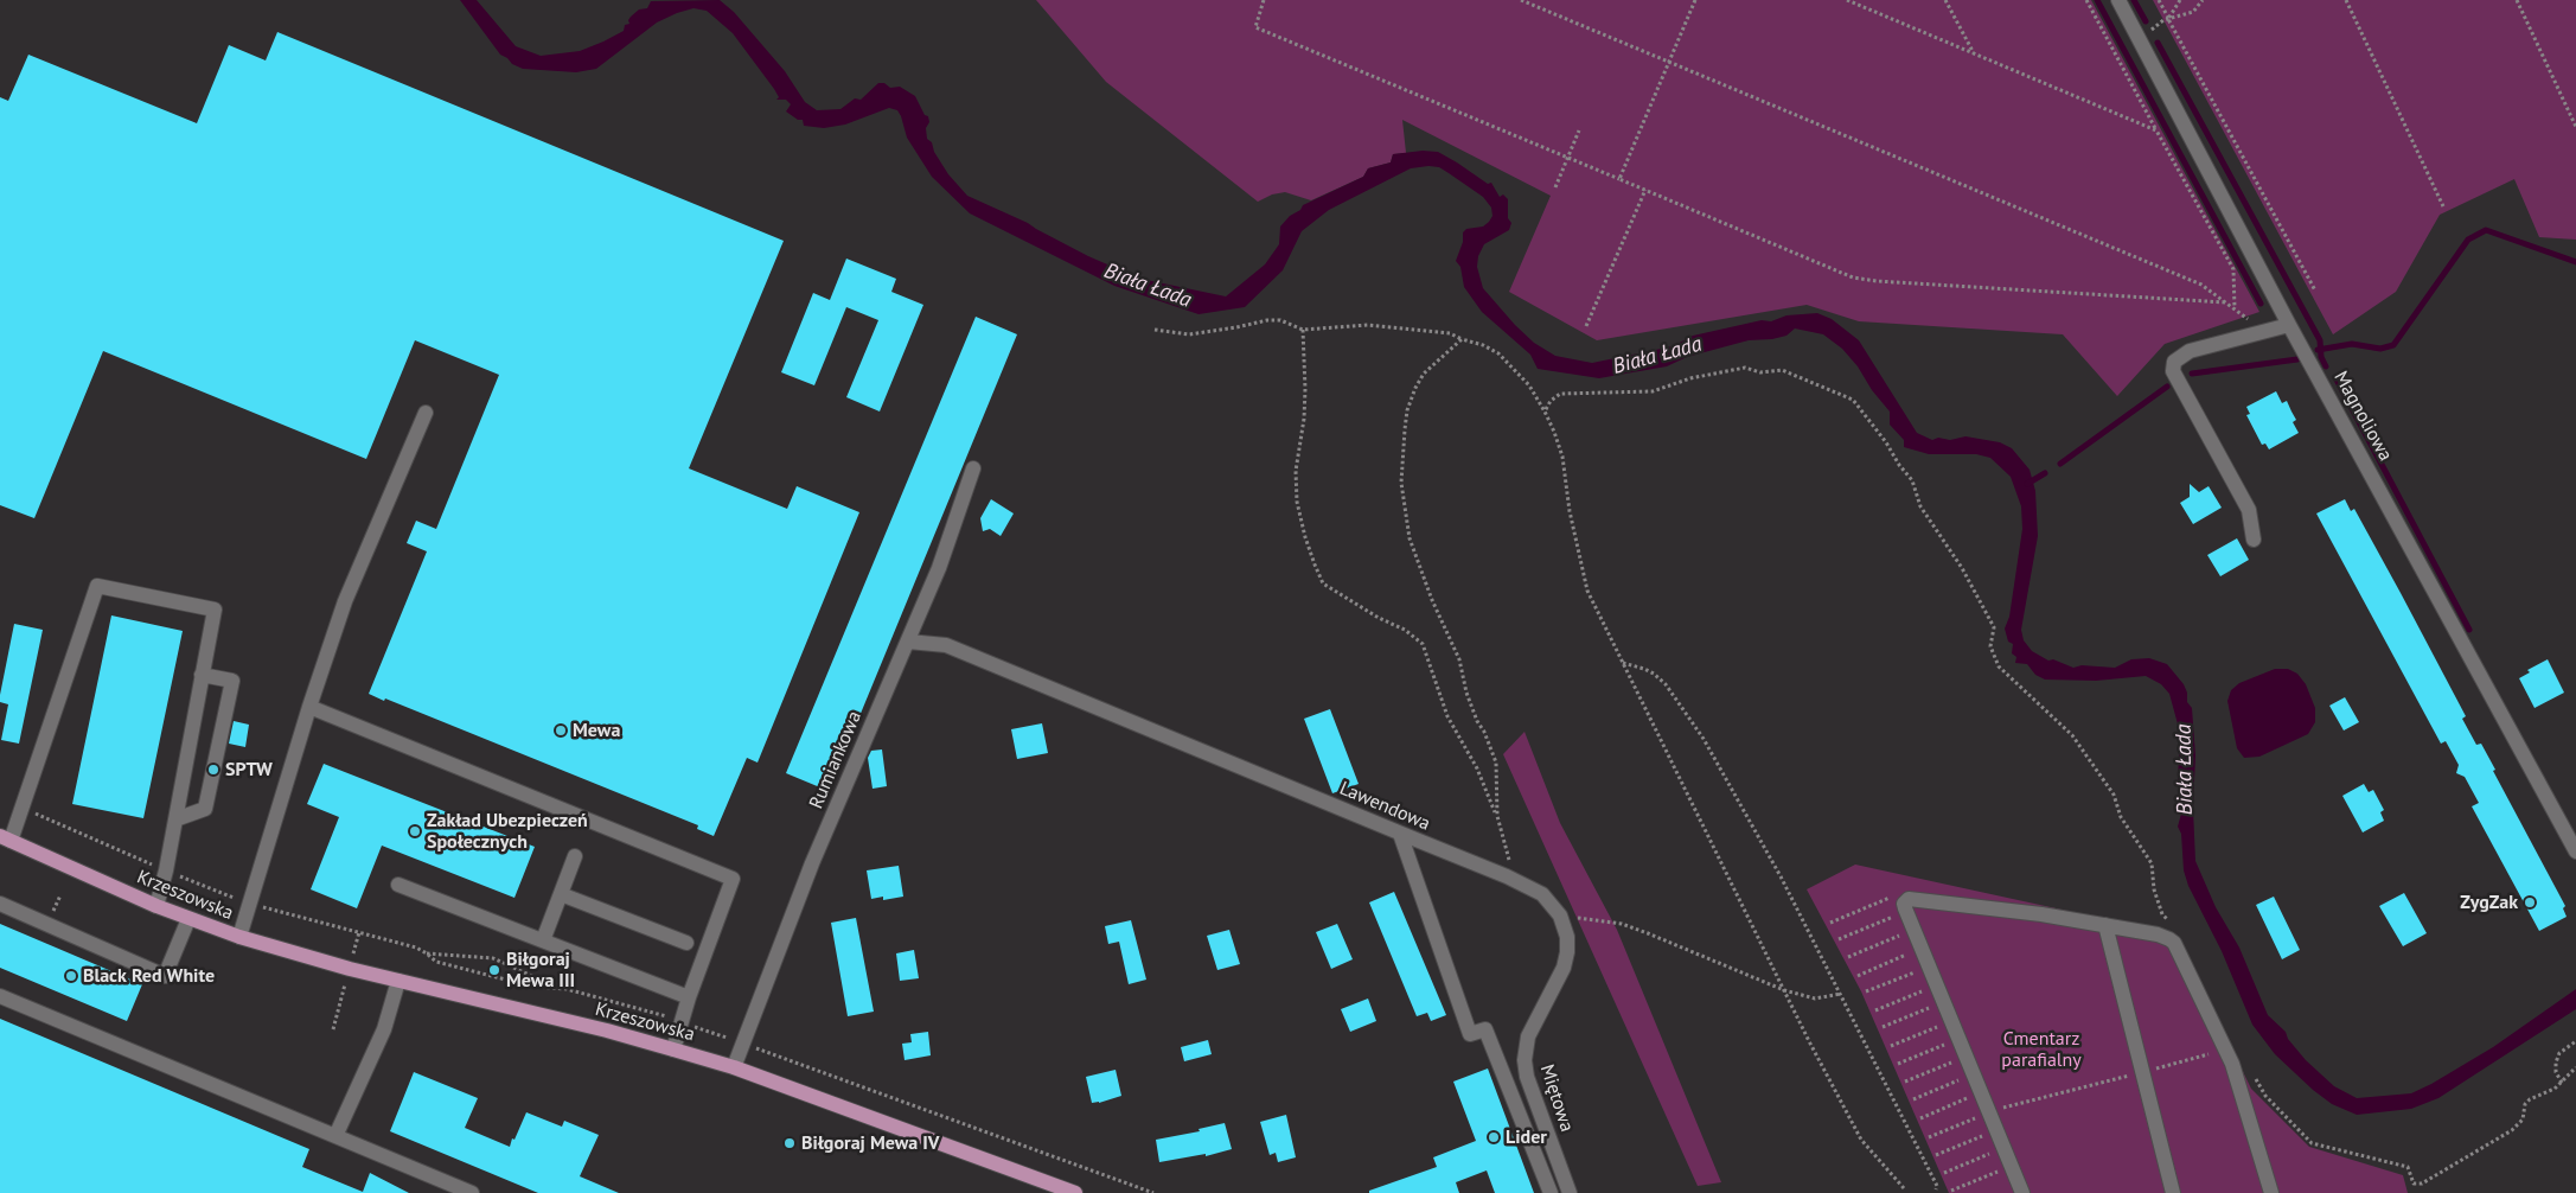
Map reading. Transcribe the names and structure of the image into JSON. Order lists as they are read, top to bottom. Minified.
{"streets":{"main road":["Krzeszowska"],"street":["Magnoliowa","Rumiankowa","Lawendowa","Miętowa"]},"crossings":[["Rumiankowa","Lawendowa"],["Rumiankowa","Krzeszowska"],["Lawendowa","Miętowa"]],"water":["Biała Łada"],"parks":["Cmentarz parafialny"],"places":["Mewa","SPTW","Zakład Ubezpieczeń Społecznych","ZygZak","Biłgoraj Mewa III","Black Red White","Lider","Biłgoraj Mewa IV"]}
